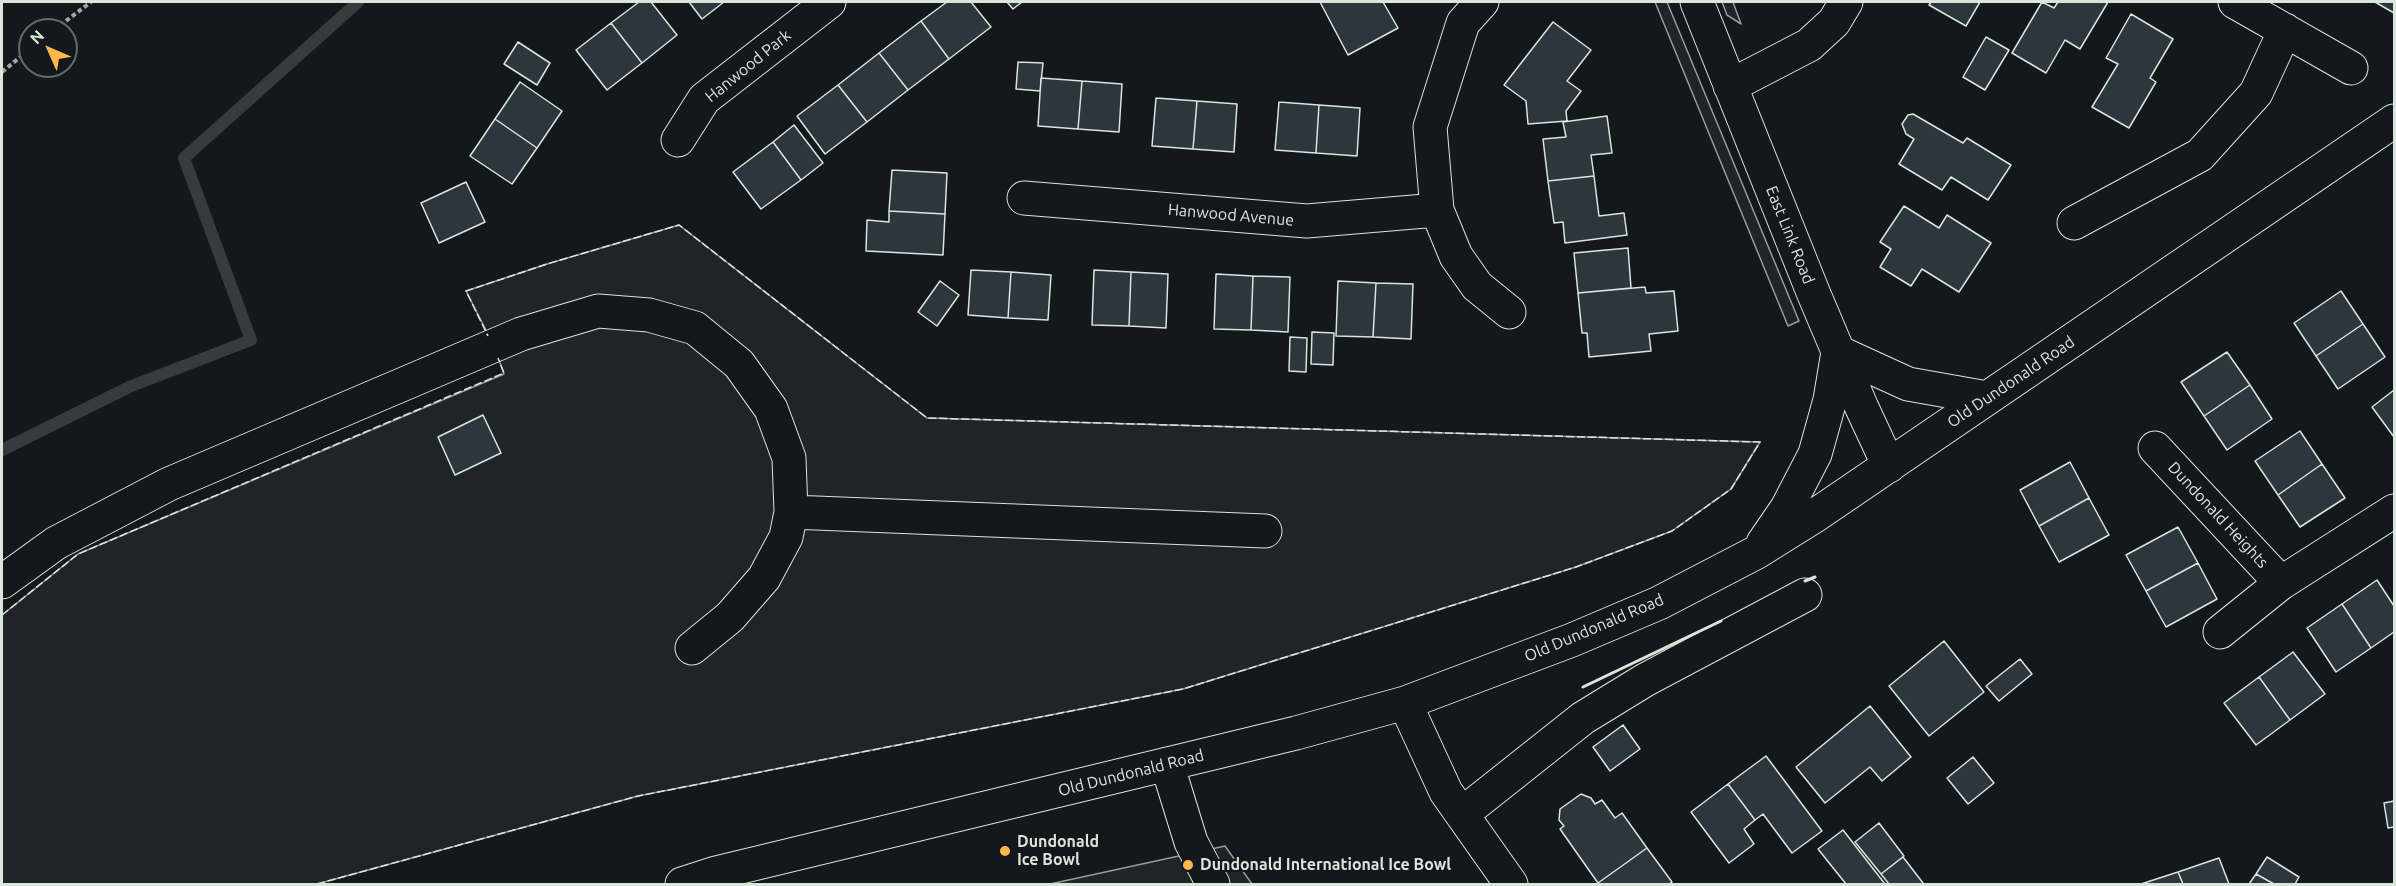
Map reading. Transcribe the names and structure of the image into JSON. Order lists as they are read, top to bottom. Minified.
{"streets":{"street":["Hanwood Park","Hanwood Avenue","East Link Road","Old Dundonald Road","Dundonald Heights"]},"crossings":[["East Link Road","Old Dundonald Road"]],"places":["Dundonald Ice Bowl","Dundonald International Ice Bowl"],"north":"top left"}
